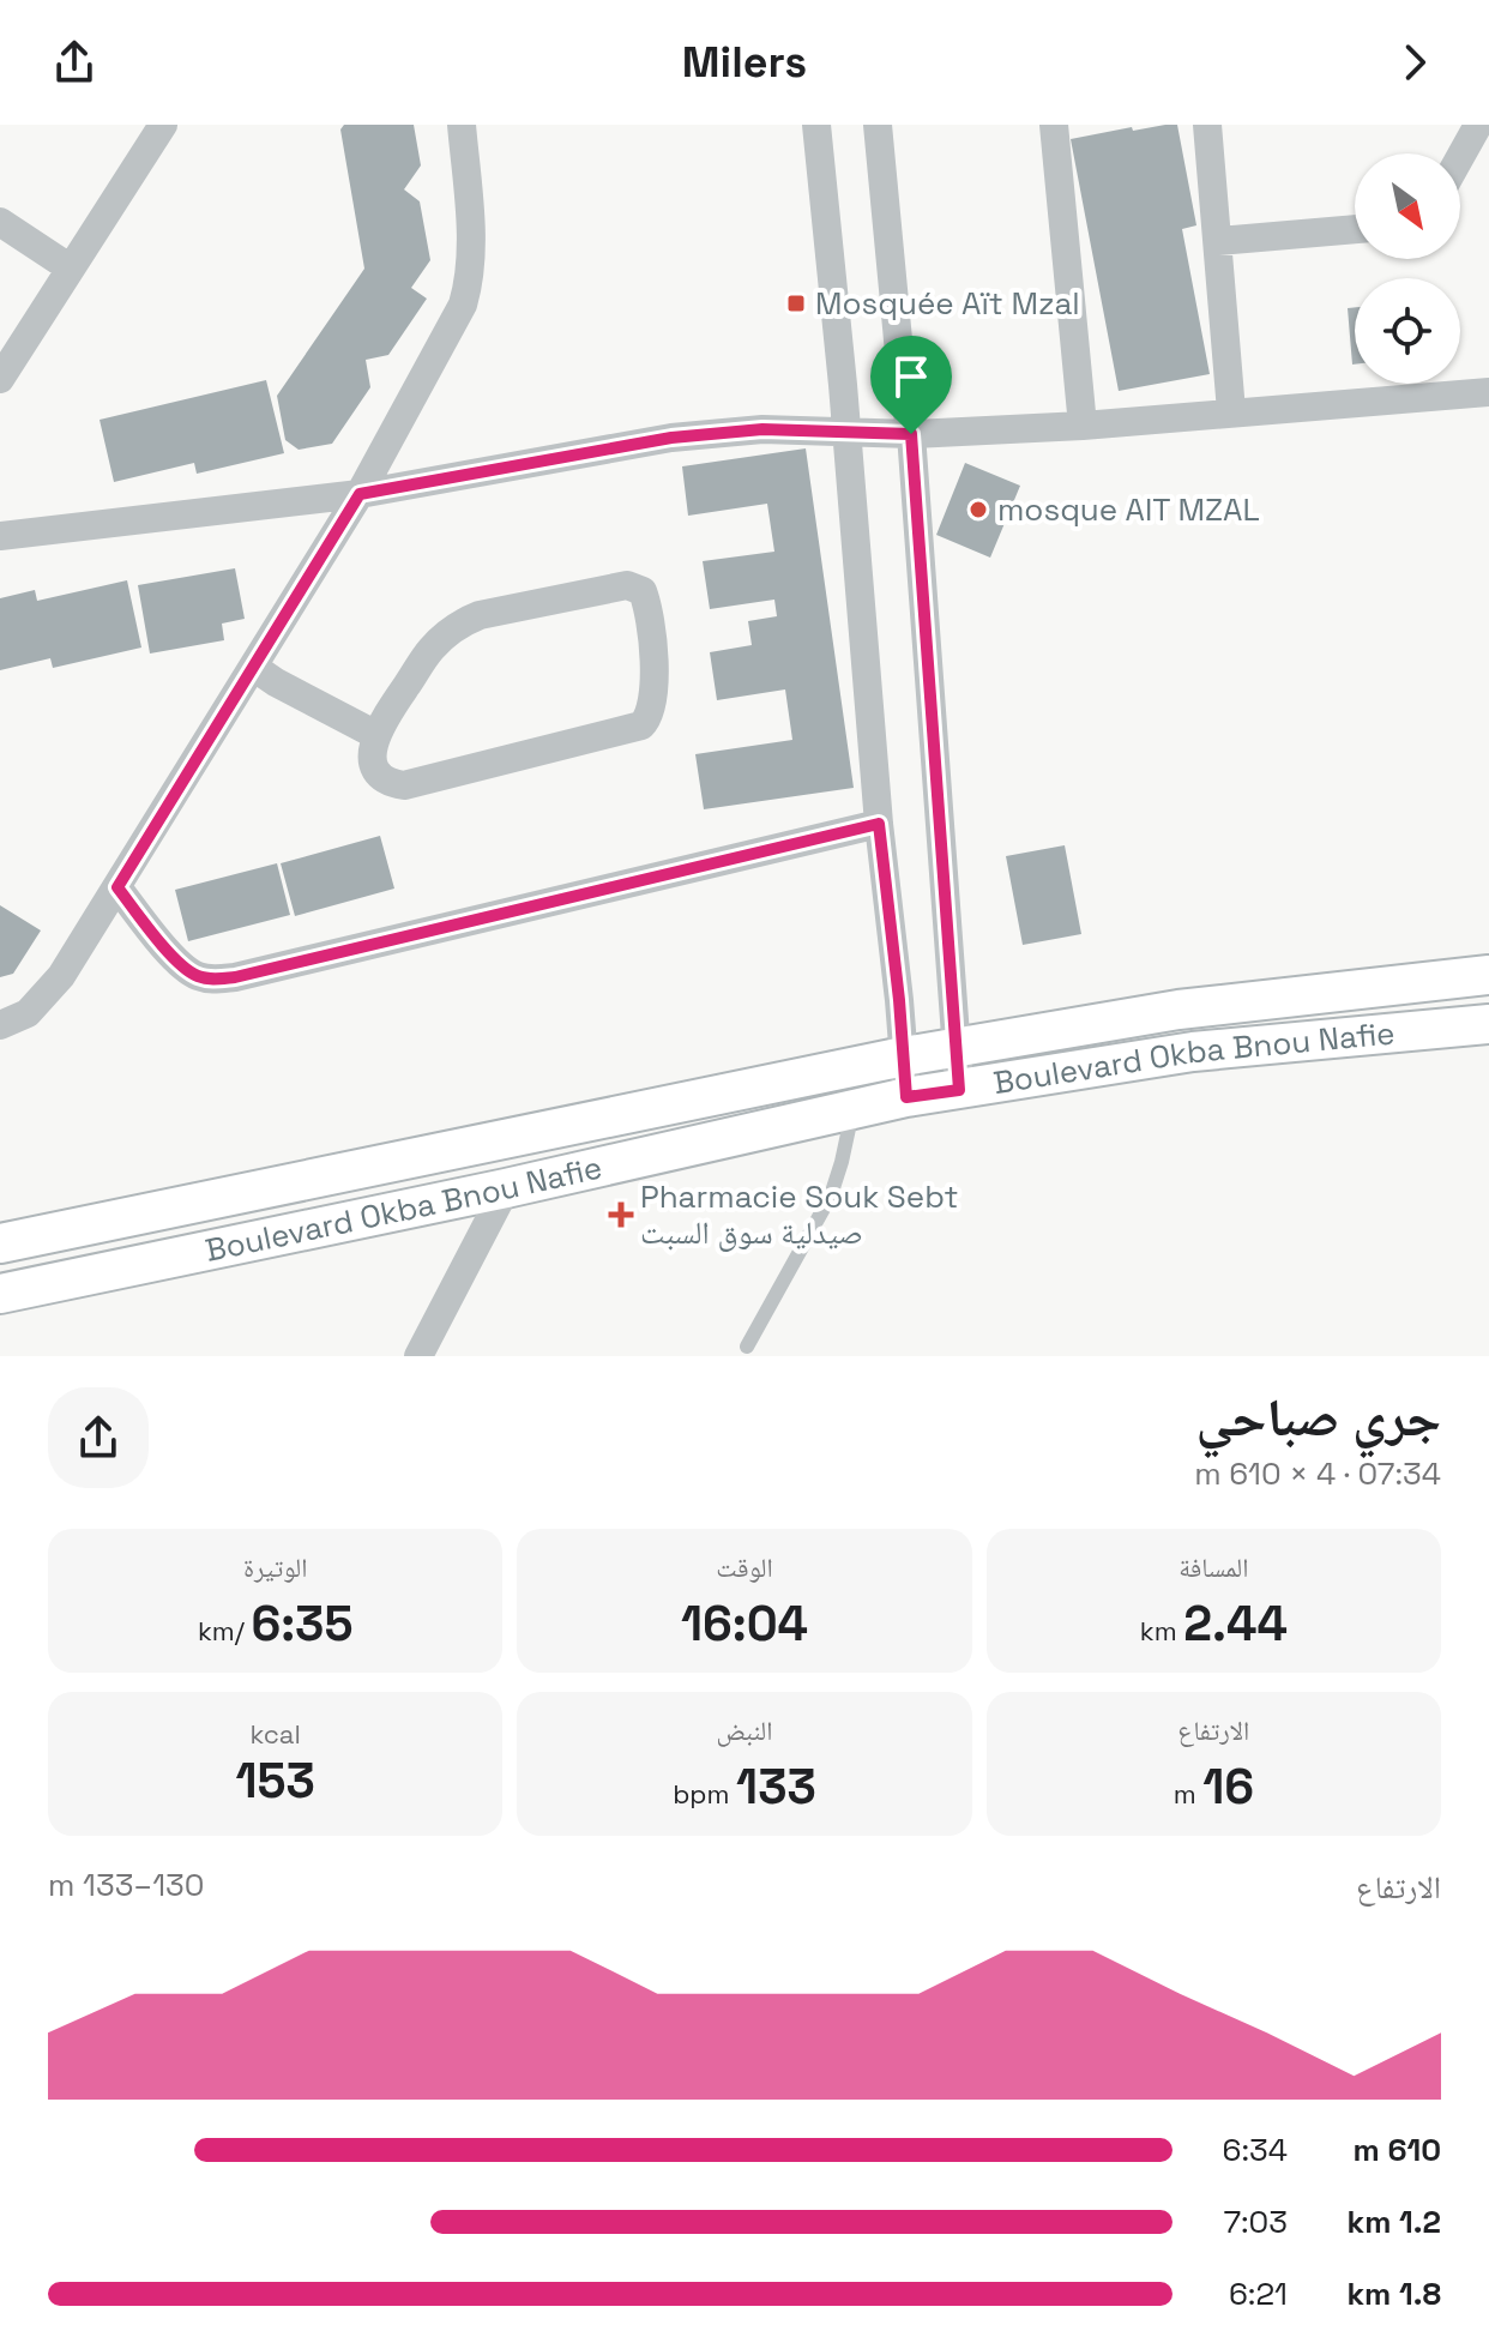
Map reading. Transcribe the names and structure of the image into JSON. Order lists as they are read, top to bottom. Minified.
{"streets":{"main road":["Boulevard Okba Bnou Nafie"]},"places":{"transit":["Mosquée Aït Mzal"],"other":["mosque AIT MZAL"],"health":["Pharmacie Souk Sebt صيدلية سوق السبت"]},"north":"bottom right","page":{"header":"Milers","heading":["جري صباحي","07:34 · 4 × 610 m"],"stats":[["المسافة","2.44 km"],["الوقت","16:04"],["الوتيرة","6:35 /km"],["الارتفاع","16 m"],["النبض","133 bpm"],["kcal","153"]],"chart":["الارتفاع","130–133 m"],"list":[{"name":"610 m","note":"6:34"},{"name":"1.2 km","note":"7:03"},{"name":"1.8 km","note":"6:21"}]}}
